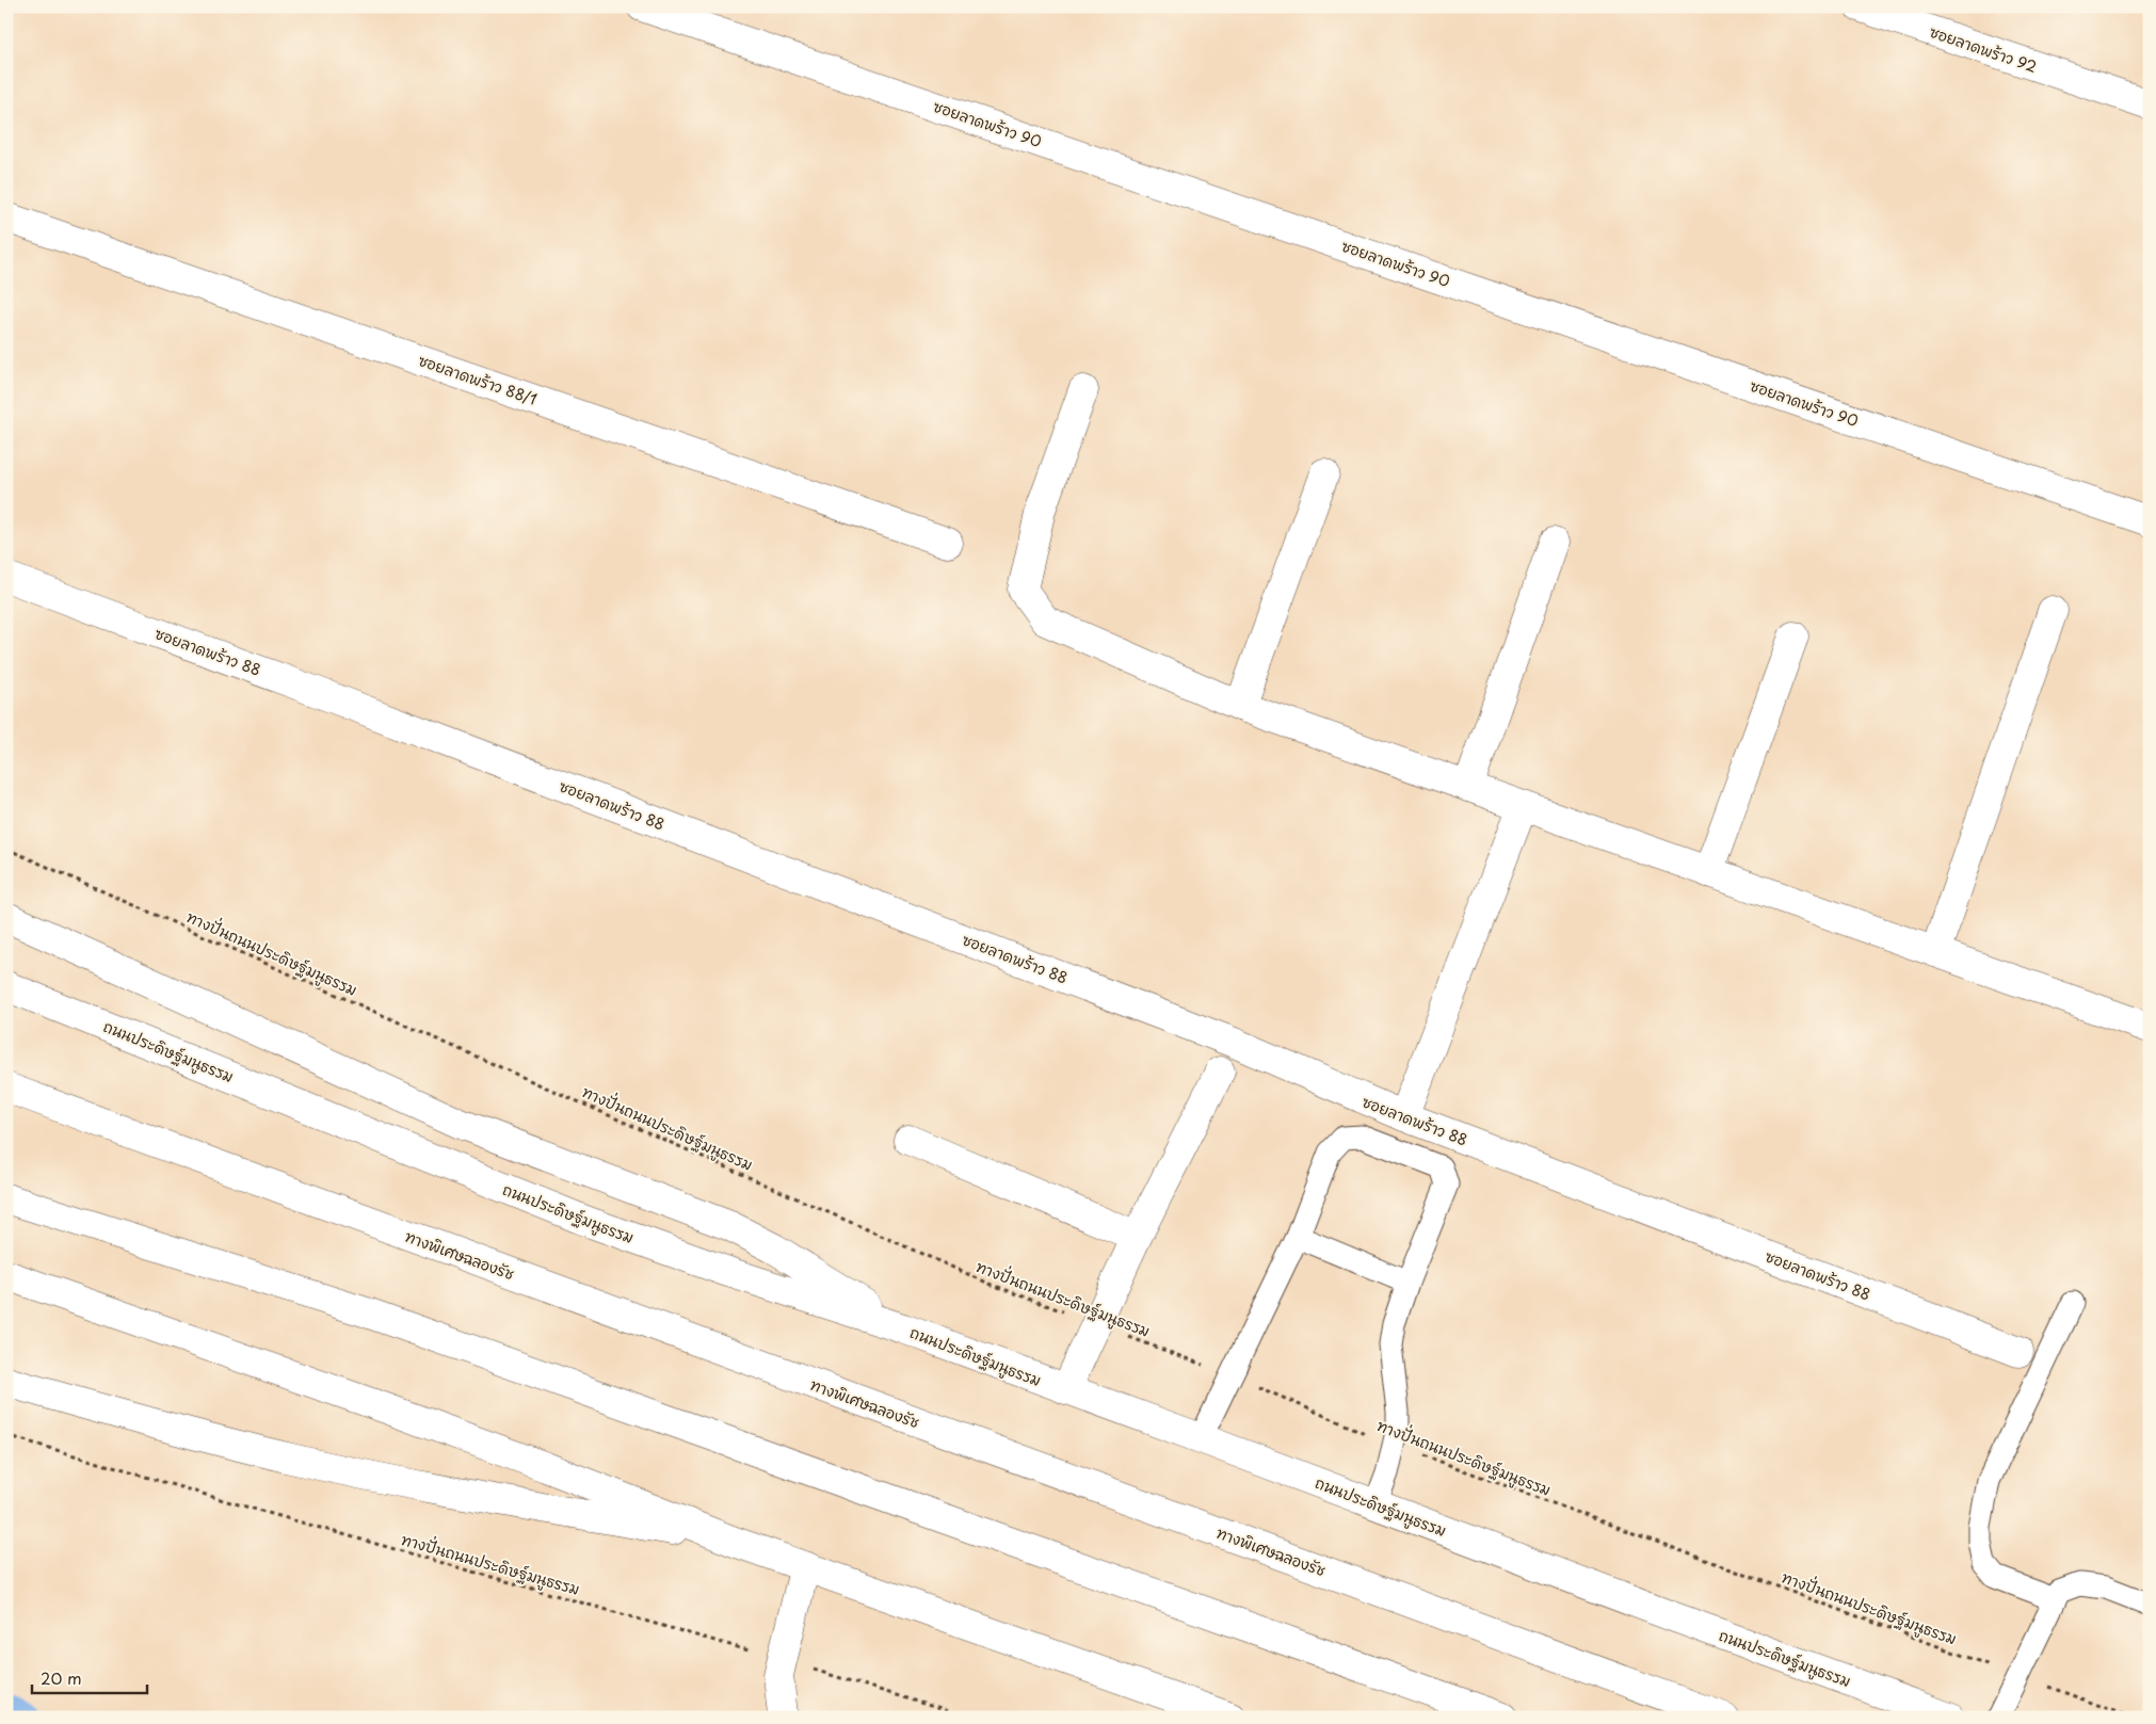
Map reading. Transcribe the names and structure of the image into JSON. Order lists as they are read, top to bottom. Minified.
{"streets":{"main road":["ซอยลาดพร้าว 92","ซอยลาดพร้าว 90","ซอยลาดพร้าว 88/1","ซอยลาดพร้าว 88","ถนนประดิษฐ์มนูธรรม","ทางพิเศษฉลองรัช"],"path":["ทางปั่นถนนประดิษฐ์มนูธรรม"]},"scale_bar":"20 m"}
